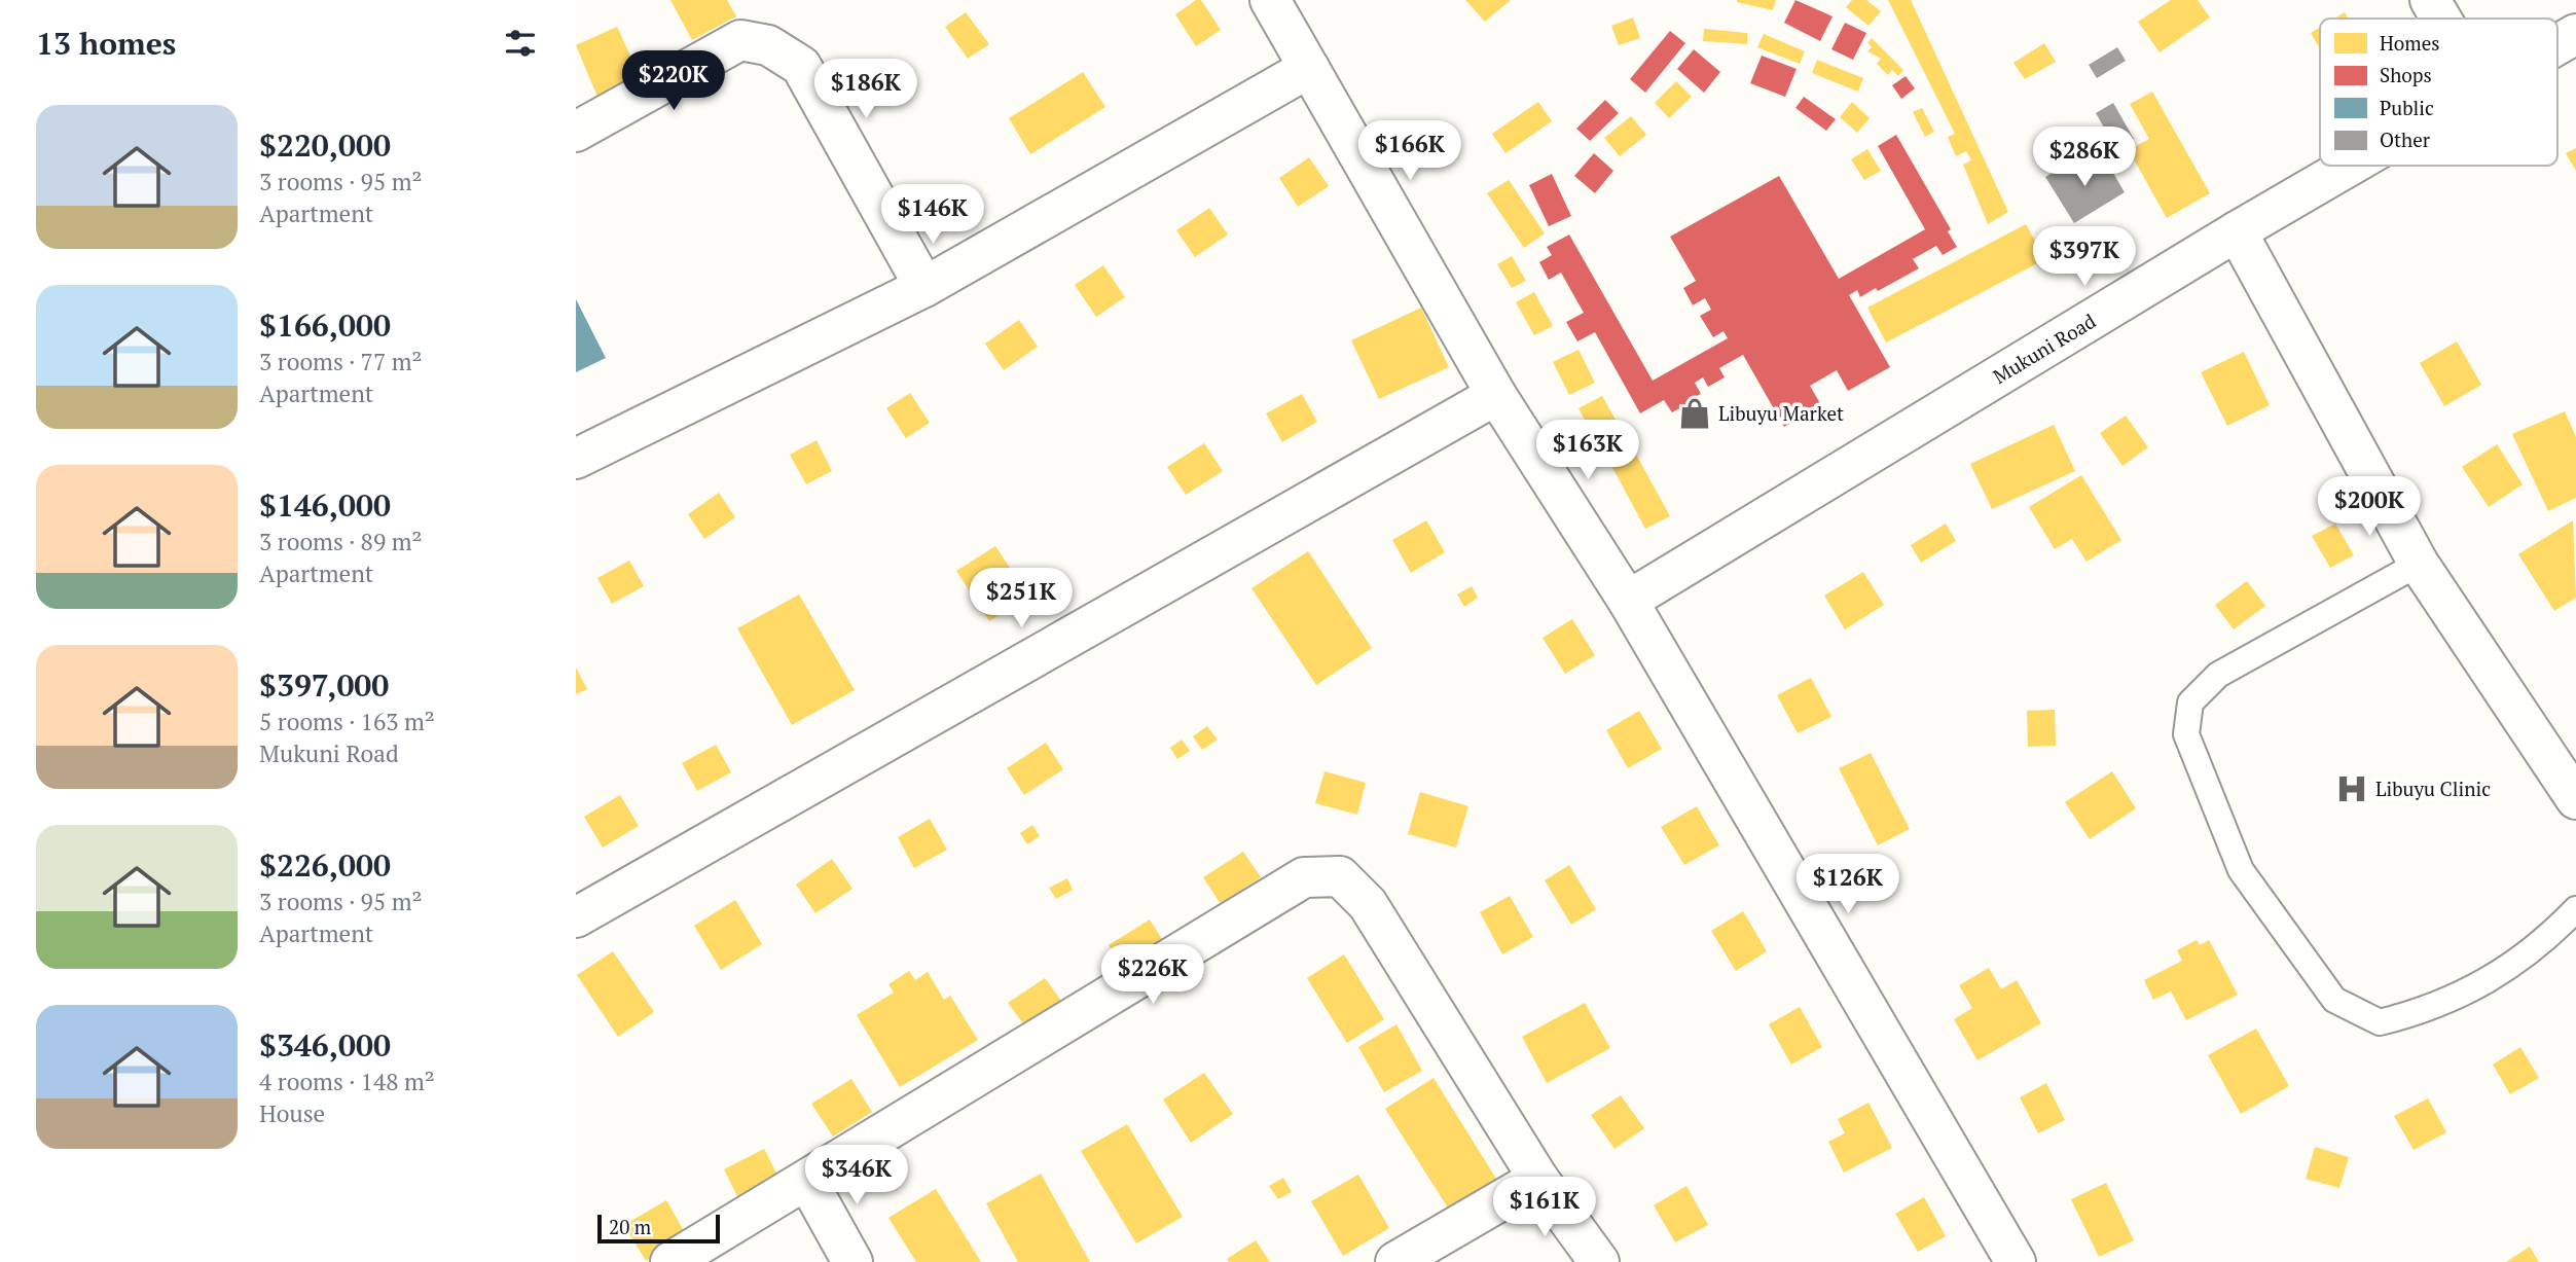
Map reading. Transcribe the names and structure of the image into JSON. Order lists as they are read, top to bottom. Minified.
{"streets":{"street":["Mukuni Road"]},"places":{"shop":["Libuyu Market"],"hospital":["Libuyu Clinic"]},"legend":["Homes","Shops","Public","Other"],"scale_bar":"20 m","page":{"heading":"13 homes","price":["$220K","$186K","$166K","$286K","$146K","$397K","$163K","$200K","$251K","$126K","$226K","$346K","$161K"],"list":[{"name":"$220,000","note":"3 rooms · 95 m² · Apartment"},{"name":"$166,000","note":"3 rooms · 77 m² · Apartment"},{"name":"$146,000","note":"3 rooms · 89 m² · Apartment"},{"name":"$397,000","note":"5 rooms · 163 m² · Mukuni Road"},{"name":"$226,000","note":"3 rooms · 95 m² · Apartment"},{"name":"$346,000","note":"4 rooms · 148 m² · House"}],"scale":"20 m"}}
